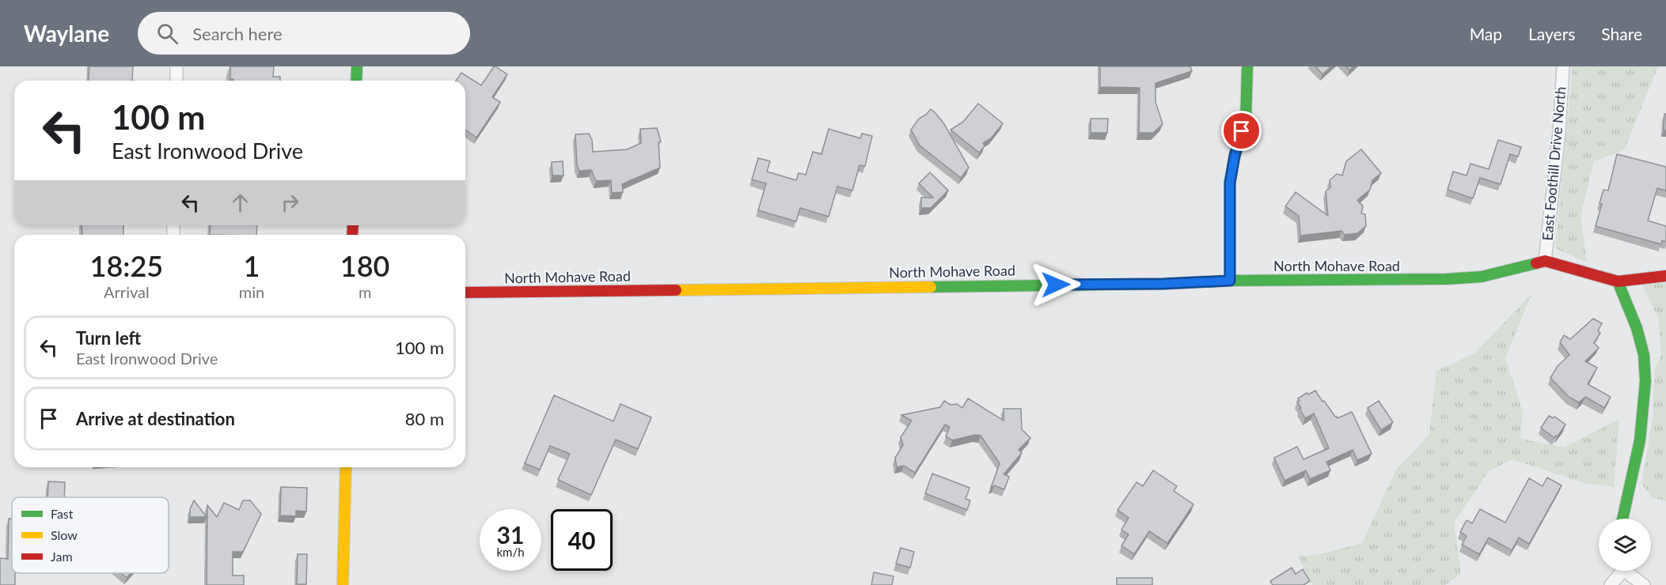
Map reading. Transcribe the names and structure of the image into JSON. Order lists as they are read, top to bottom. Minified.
{"streets":{"street":["East Foothill Drive North","North Mohave Road"]},"crossings":[["East Foothill Drive North","North Mohave Road"]],"legend":["Fast","Slow","Jam"],"page":{"header":"Waylane","search":"Search here","nav":["Map","Layers","Share"],"turn":["100 m","East Ironwood Drive"],"eta":["18:25","Arrival","1","min","180","m"],"list":[{"name":"Turn left","note":"East Ironwood Drive","value":"100 m"},{"name":"Arrive at destination","value":"80 m"}],"speed":"31 km/h","limit":"40"}}
